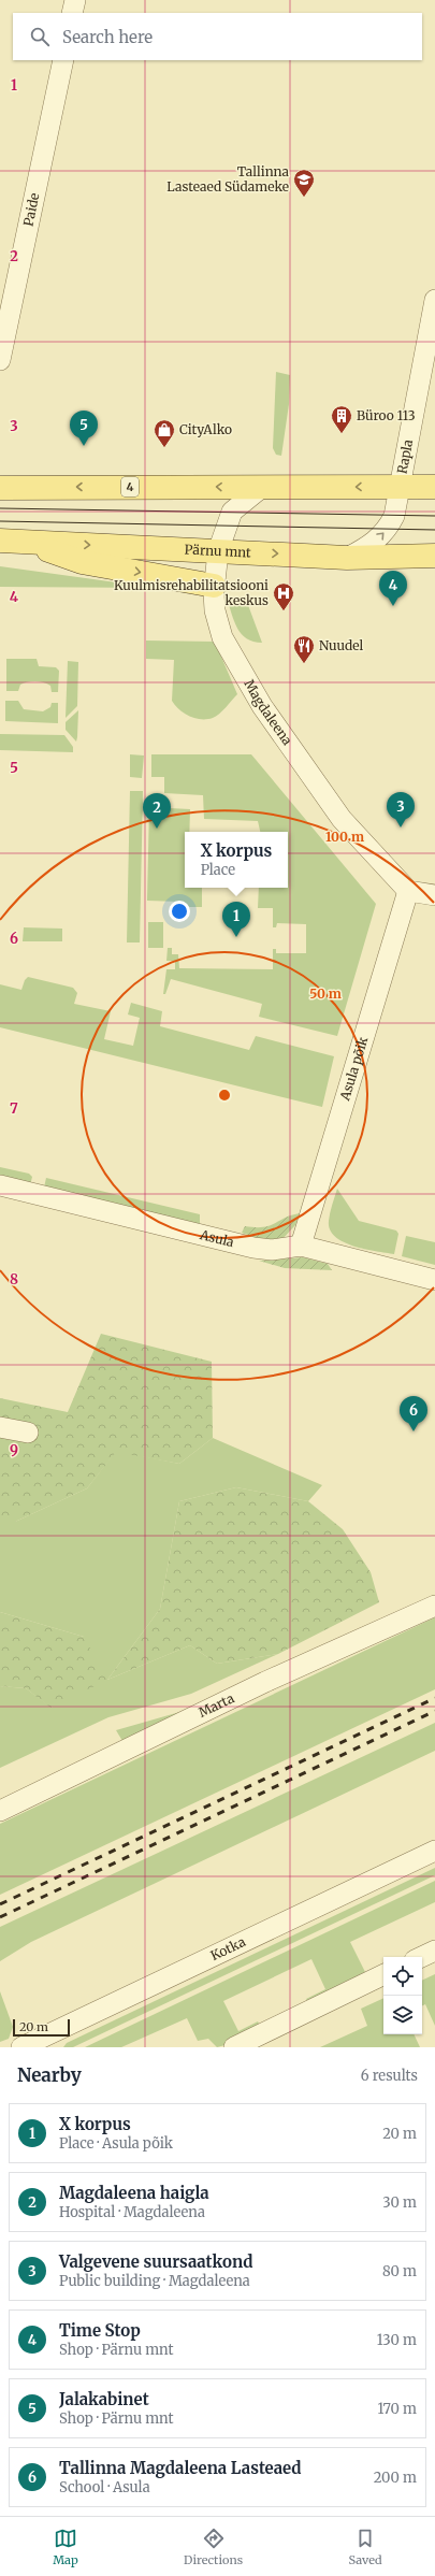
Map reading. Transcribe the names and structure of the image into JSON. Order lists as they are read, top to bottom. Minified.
{"streets":{"main road":["4","Pärnu mnt"],"street":["Paide","Rapla","Magdaleena","Asula põik","Asula","Marta","Kotka"]},"crossings":[["Rapla","4"],["Rapla","Pärnu mnt"],["4","Magdaleena"],["Pärnu mnt","Magdaleena"],["Magdaleena","Asula põik"],["Asula põik","Asula"]],"places":{"school or university":["Tallinna Lasteaed Südameke"],"building":["Büroo 113"],"shop":["CityAlko"],"hospital":["Kuulmisrehabilitatsiooni keskus"],"restaurant":["Nuudel"]},"scale_bar":"20 m","page":{"search":"Search here","pins":["5","4","3","2","1","6"],"popup":["X korpus","Place"],"scale":"20 m","heading":["Nearby","6 results"],"list":[{"mark":"1","name":"X korpus","note":"Place · Asula põik","value":"20 m"},{"mark":"2","name":"Magdaleena haigla","note":"Hospital · Magdaleena","value":"30 m"},{"mark":"3","name":"Valgevene suursaatkond","note":"Public building · Magdaleena","value":"80 m"},{"mark":"4","name":"Time Stop","note":"Shop · Pärnu mnt","value":"130 m"},{"mark":"5","name":"Jalakabinet","note":"Shop · Pärnu mnt","value":"170 m"},{"mark":"6","name":"Tallinna Magdaleena Lasteaed","note":"School · Asula","value":"200 m"}],"nav":["Map","Directions","Saved"]},"grid":{"rows":["1","2","3","4","5","6","7","8","9"]},"rings":["100 m","50 m"]}
